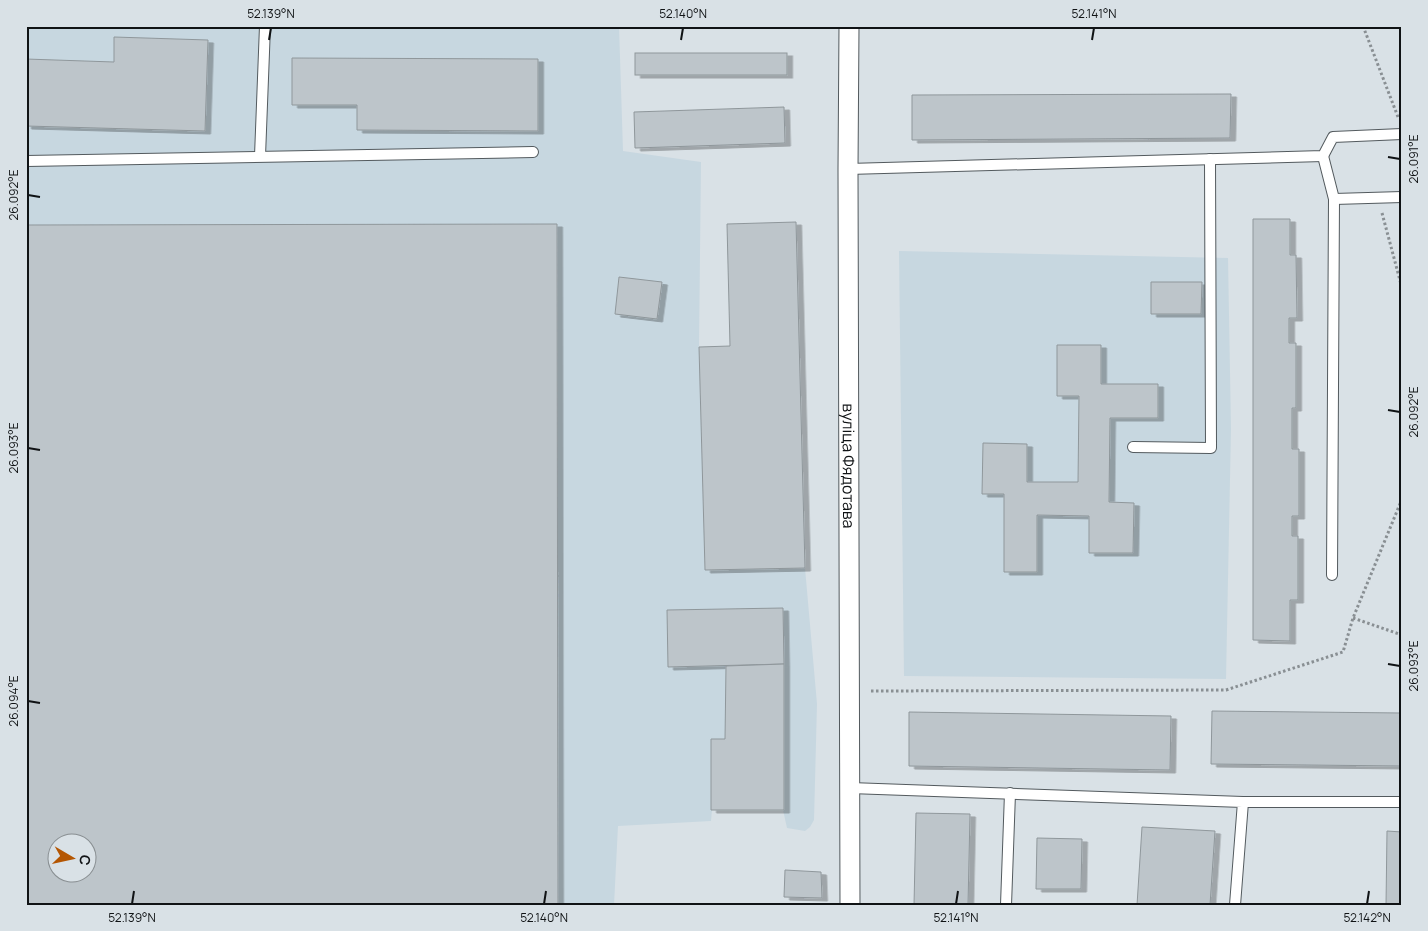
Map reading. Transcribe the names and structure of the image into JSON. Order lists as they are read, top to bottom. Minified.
{"streets":{"street":["вуліца Фядотава"]},"north":"right","coordinates":["52.139°N","52.140°N","52.141°N","26.091°E","26.092°E","26.093°E","26.094°E","52.142°N"]}
